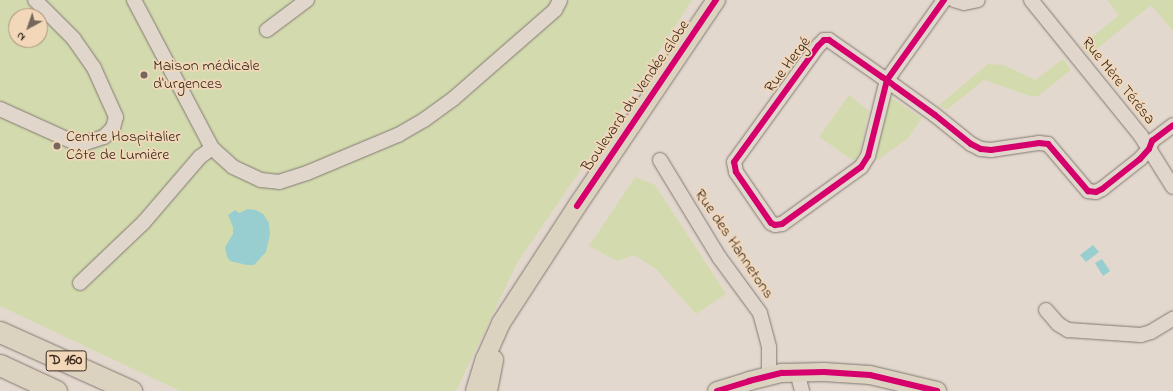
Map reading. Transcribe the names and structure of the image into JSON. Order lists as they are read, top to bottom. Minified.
{"streets":{"highway":["D 160"],"main road":["Boulevard du Vendée Globe"],"street":["Rue Hergé","Rue Mère Térésa","Rue des Hannetons"]},"places":["Maison médicale d'urgences","Centre Hospitalier Côte de Lumière"],"north":"bottom left"}
